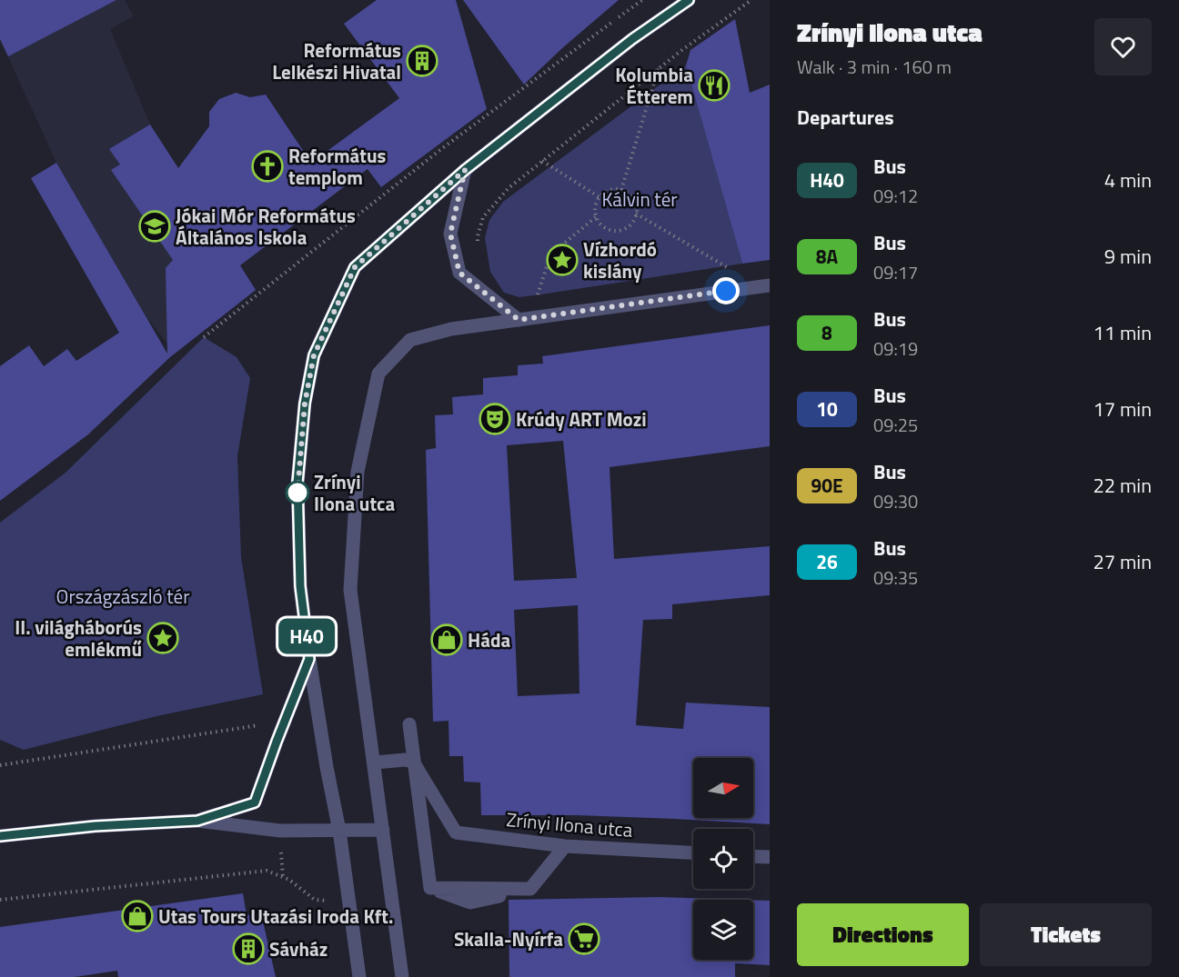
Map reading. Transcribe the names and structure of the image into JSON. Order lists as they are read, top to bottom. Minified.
{"streets":{"street":["Zrínyi Ilona utca"]},"parks":["Kálvin tér","Országzászló tér"],"places":{"building":["Református Lelkészi Hivatal","Sávház"],"restaurant":["Kolumbia Étterem"],"church":["Református templom"],"school or university":["Jókai Mór Református Általános Iskola"],"place":["Vízhordó kislány","II. világháborús emlékmű"],"theatre":["Krúdy ART Mozi"],"other":["Zrínyi Ilona utca"],"shop":["Háda","Utas Tours Utazási Iroda Kft."],"supermarket":["Skalla-Nyírfa"]},"lines":["bus line H40"],"north":"right","page":{"on_map":"H40","heading":[["Zrínyi Ilona utca","Walk · 3 min · 160 m"],"Departures"],"list":[{"mark":"H40","name":"Bus","note":"09:12","value":"4 min"},{"mark":"8A","name":"Bus","note":"09:17","value":"9 min"},{"mark":"8","name":"Bus","note":"09:19","value":"11 min"},{"mark":"10","name":"Bus","note":"09:25","value":"17 min"},{"mark":"90E","name":"Bus","note":"09:30","value":"22 min"},{"mark":"26","name":"Bus","note":"09:35","value":"27 min"}],"buttons":["Directions","Tickets"]}}
